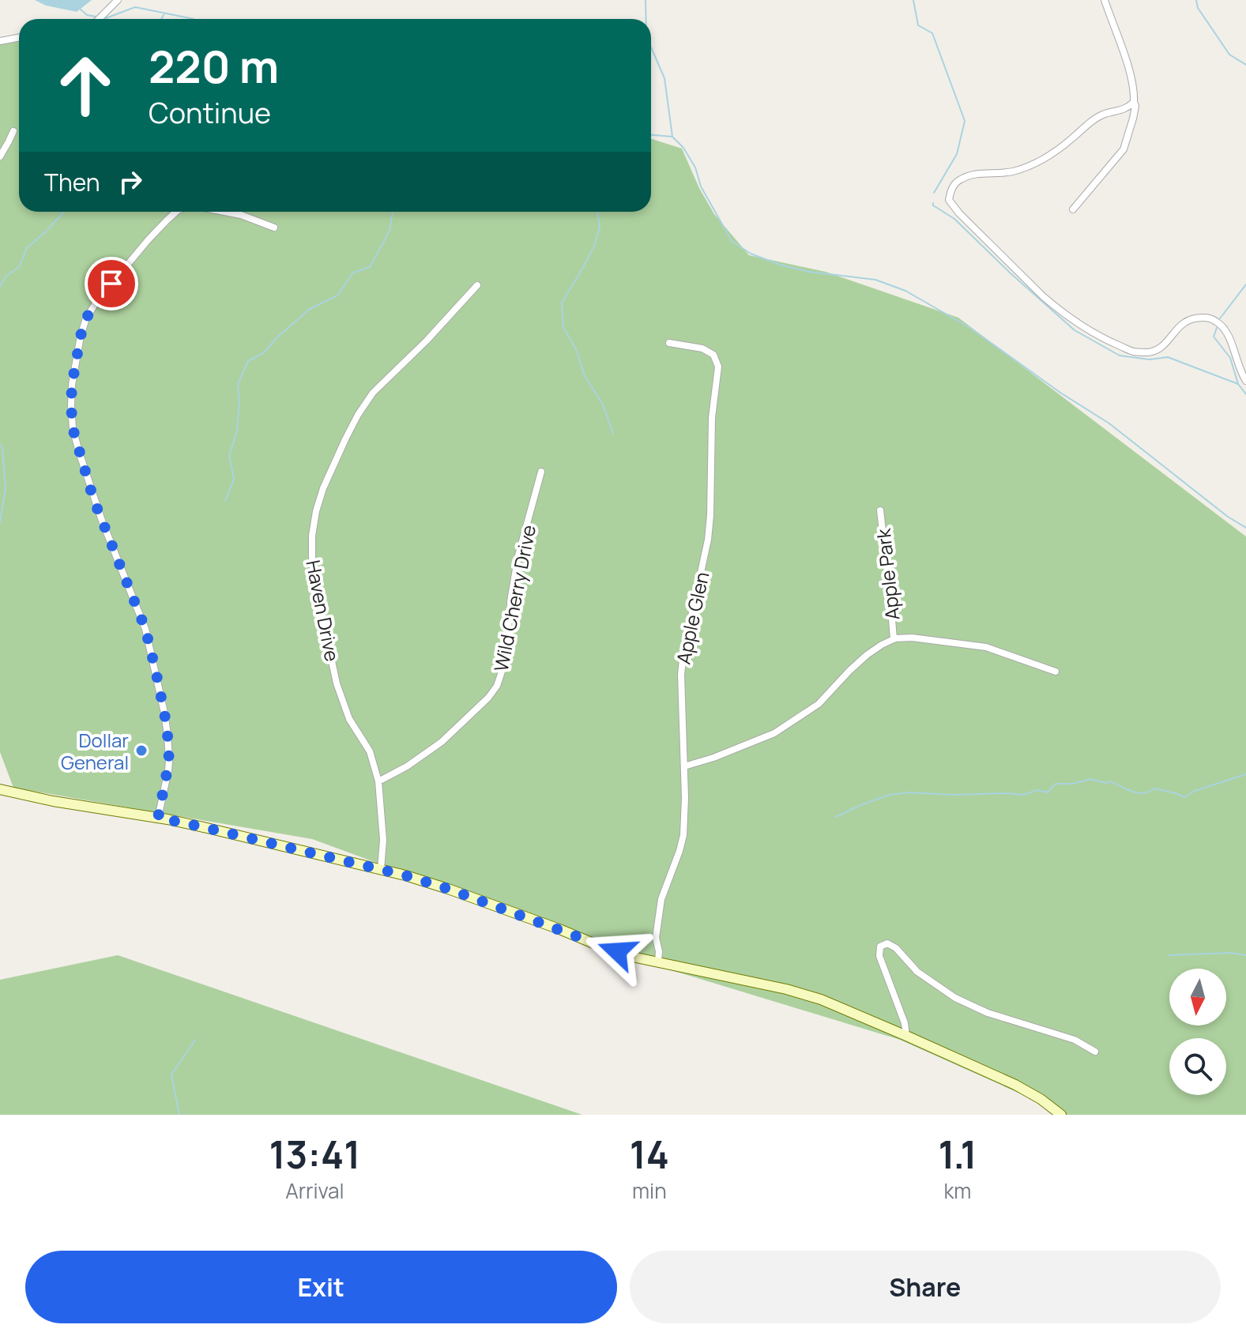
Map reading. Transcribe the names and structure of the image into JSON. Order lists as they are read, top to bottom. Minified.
{"streets":{"street":["Apple Park","Wild Cherry Drive","Haven Drive","Apple Glen"]},"crossings":[["Wild Cherry Drive","Haven Drive"]],"places":["Dollar General"],"north":"bottom","page":{"turn":["220 m","Continue"],"then":"Then","eta":["13:41","Arrival","14","min","1.1","km"],"buttons":["Exit","Share"]}}
